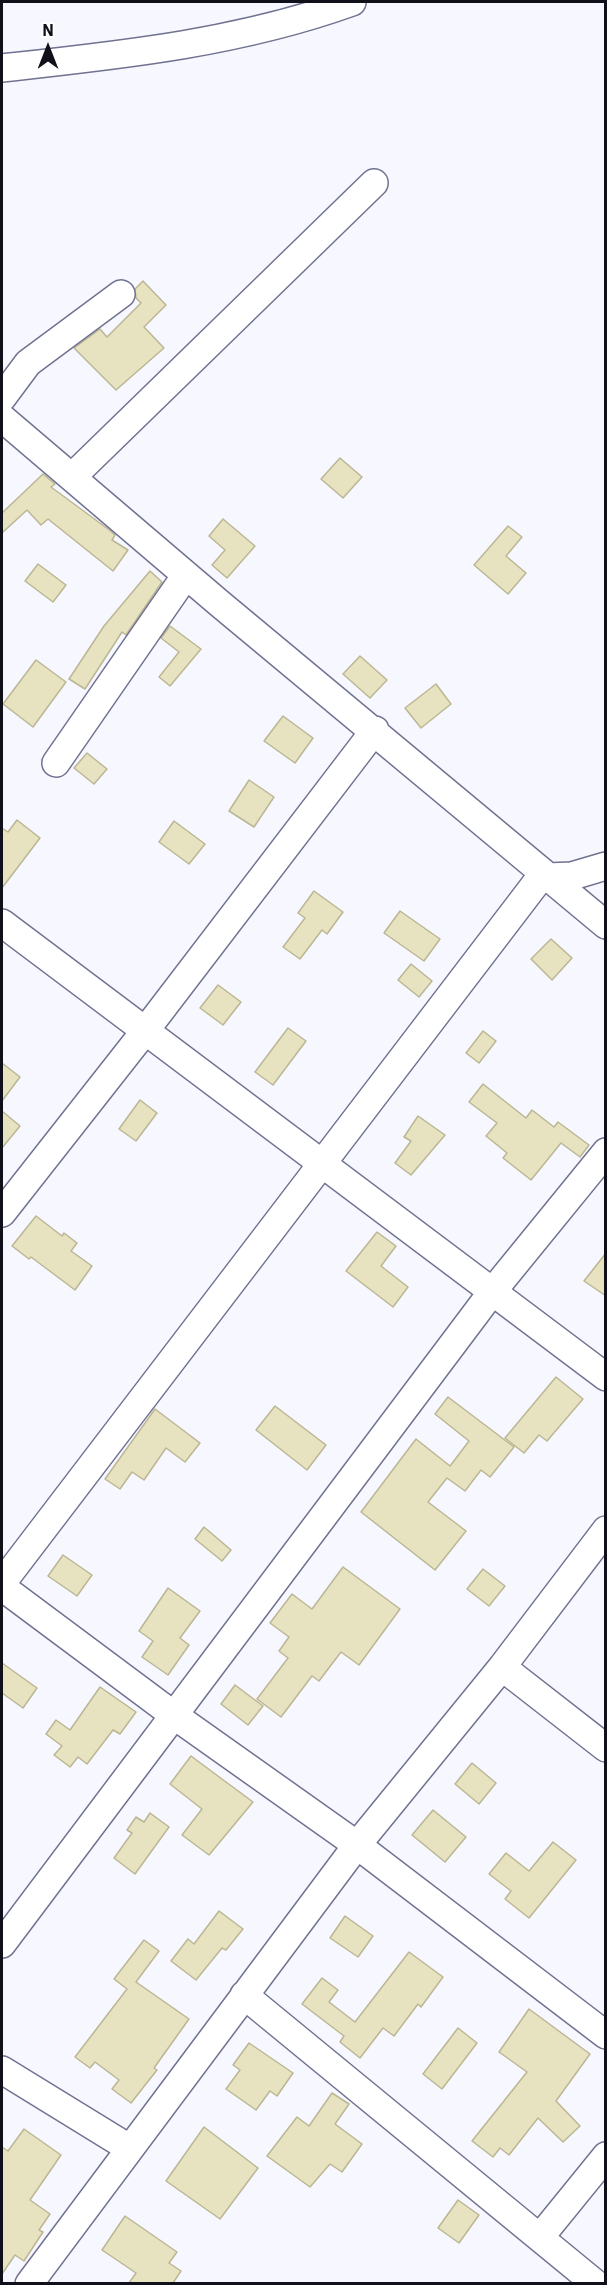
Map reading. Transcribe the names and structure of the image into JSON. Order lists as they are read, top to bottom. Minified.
{"north":"top"}
